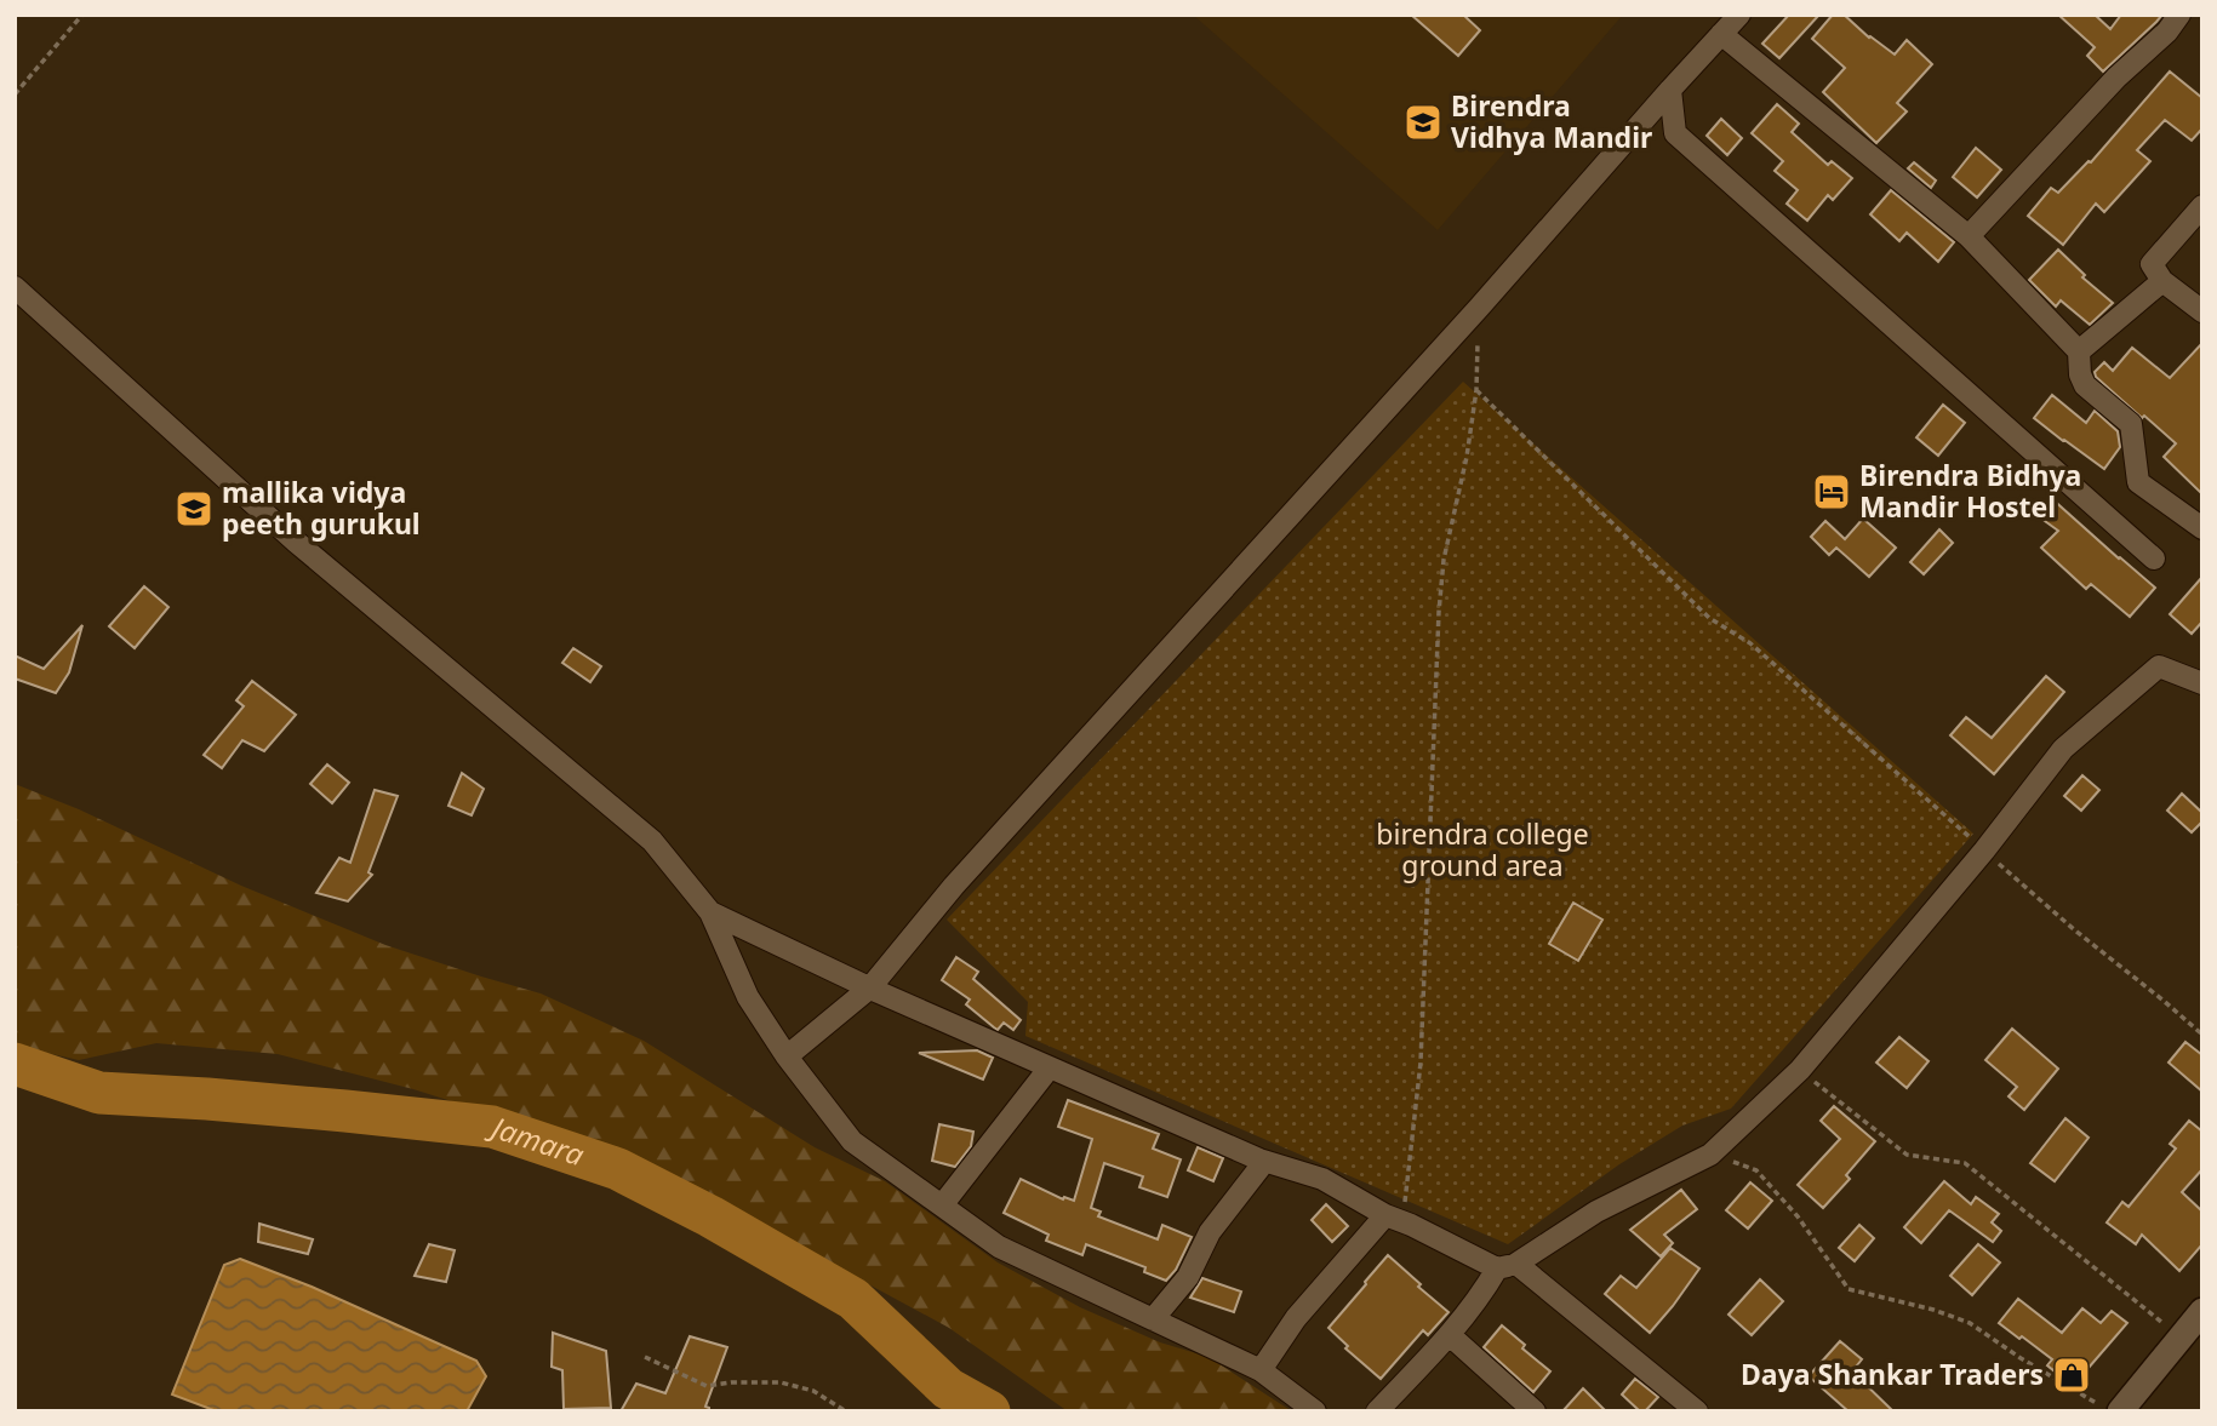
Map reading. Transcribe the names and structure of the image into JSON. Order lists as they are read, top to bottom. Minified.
{"water":["Jamara"],"parks":["birendra college ground area"],"places":{"school or university":["Birendra Vidhya Mandir","mallika vidya peeth gurukul"],"hotel":["Birendra Bidhya Mandir Hostel"],"shop":["Daya Shankar Traders"]}}
